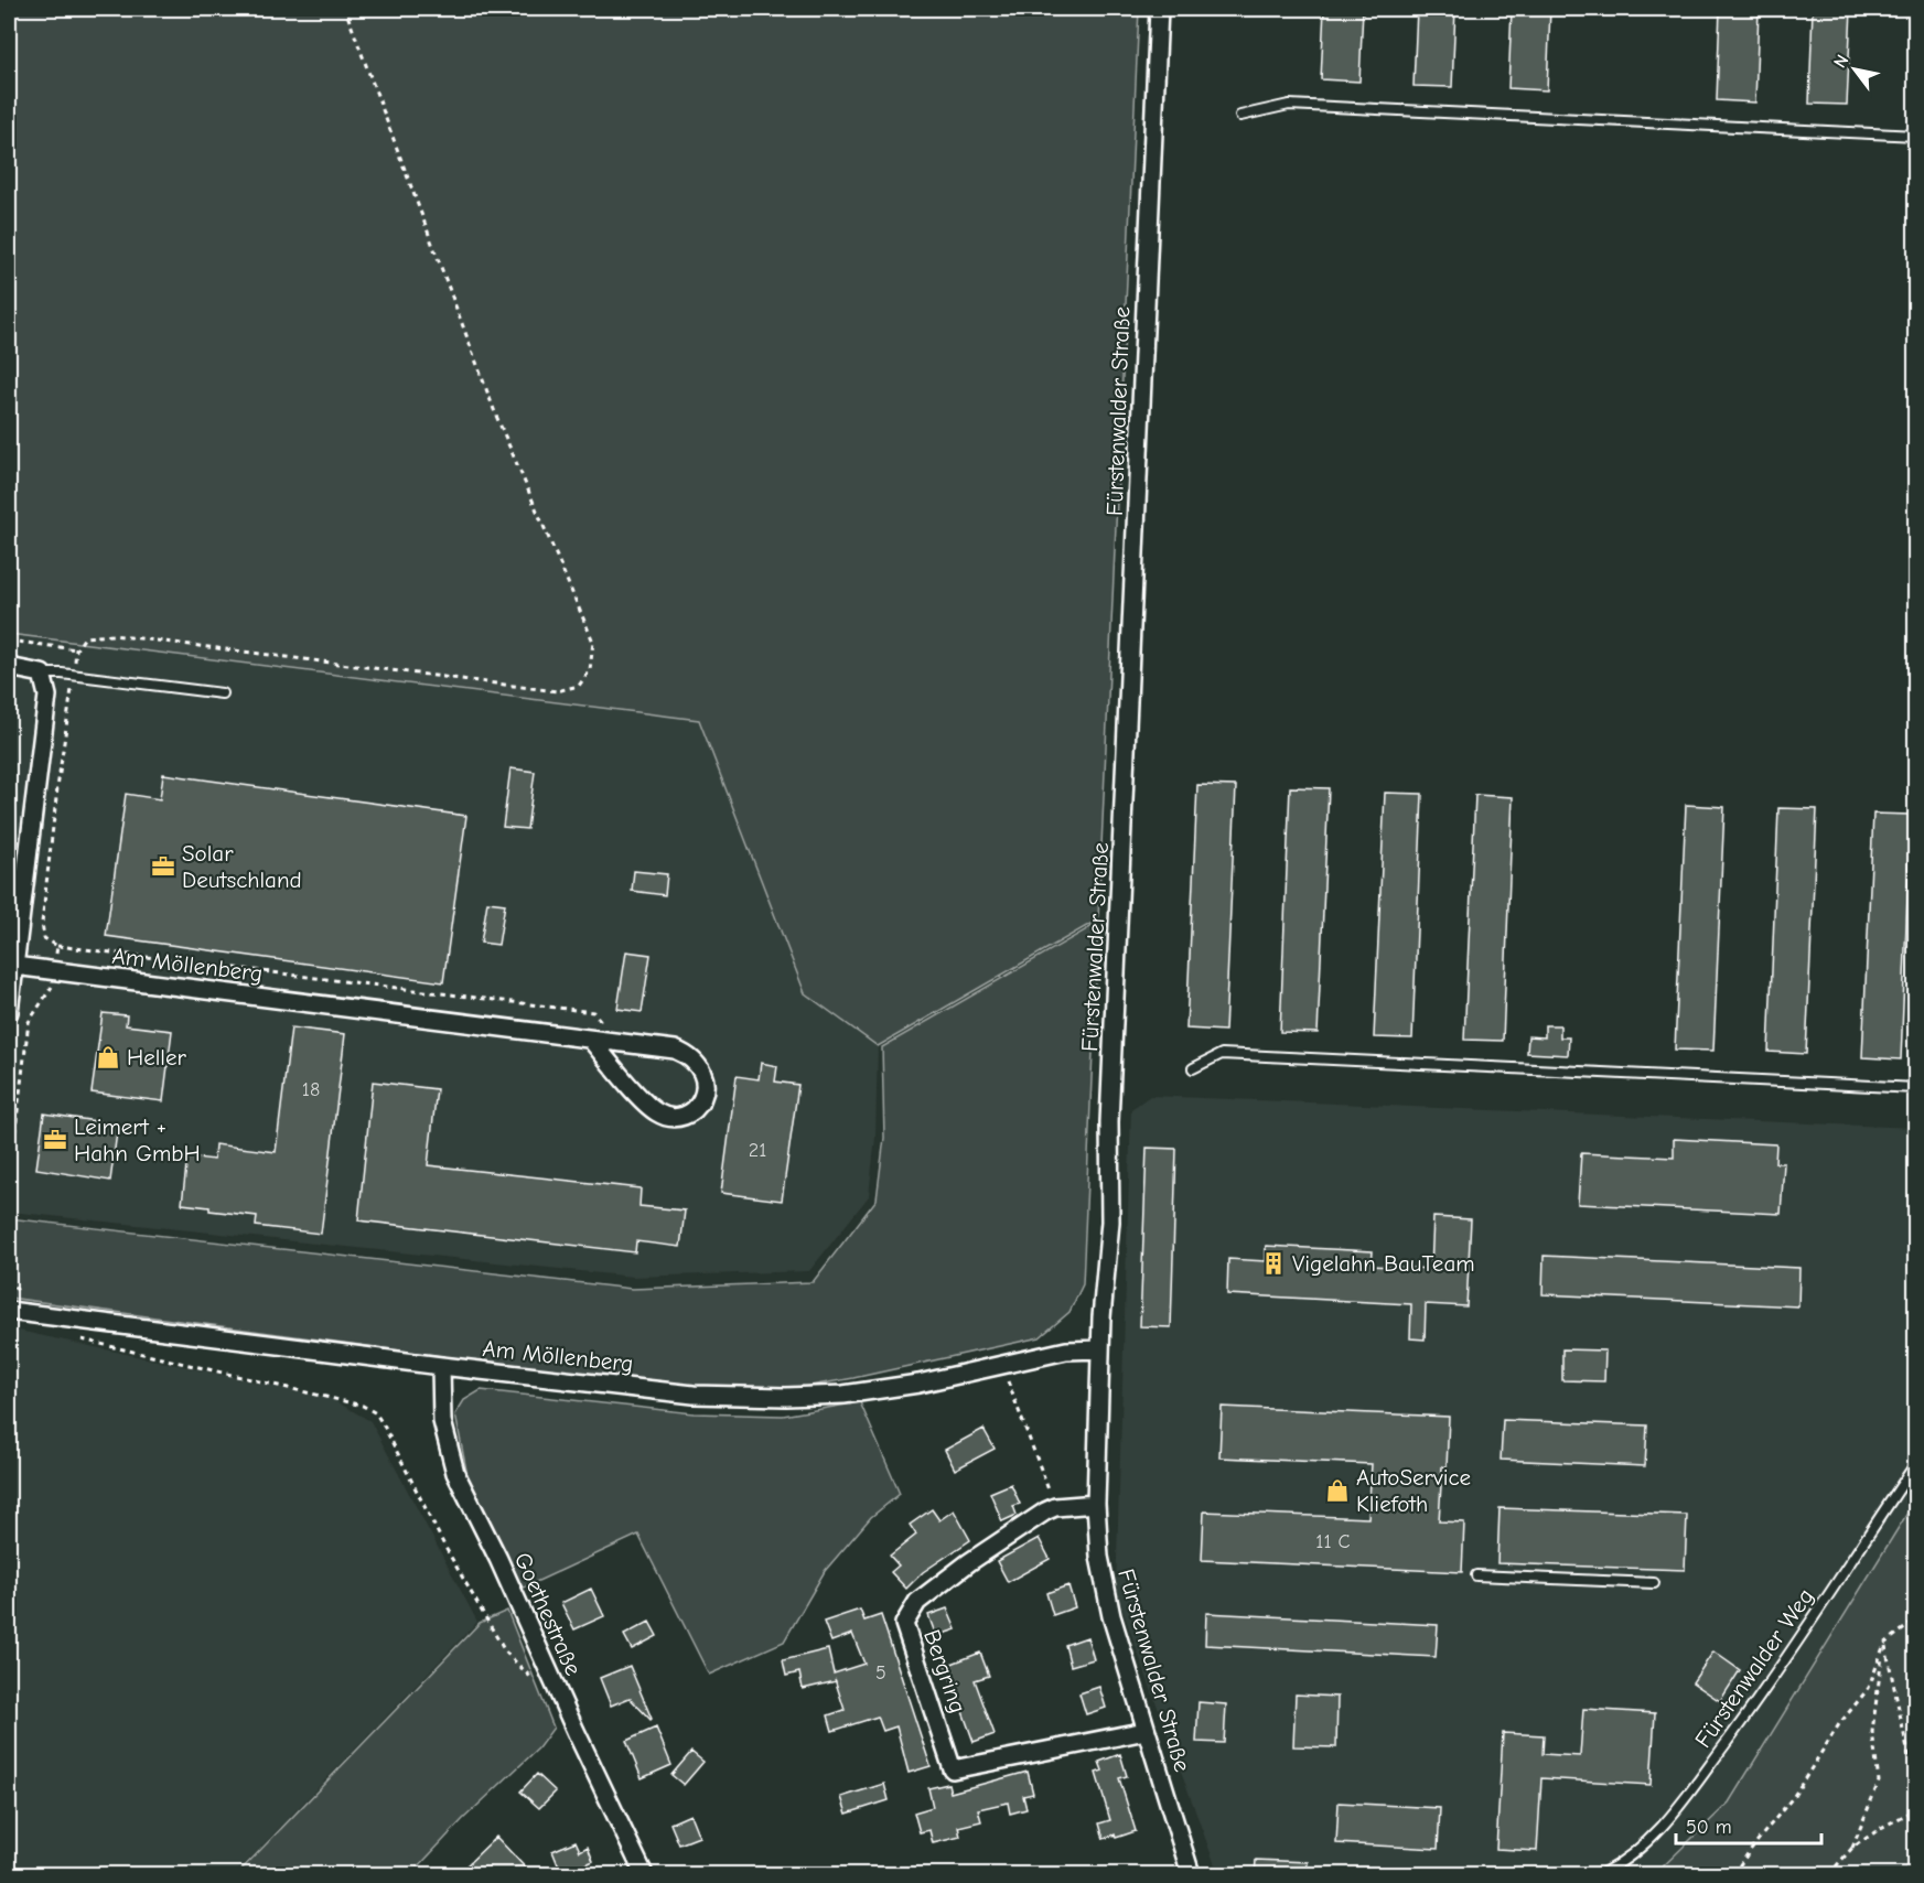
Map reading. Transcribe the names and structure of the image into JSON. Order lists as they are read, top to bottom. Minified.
{"streets":{"street":["Fürstenwalder Straße","Am Möllenberg","Goethestraße","Bergring"],"lane":["Fürstenwalder Weg"]},"crossings":[["Fürstenwalder Straße","Am Möllenberg"],["Fürstenwalder Straße","Bergring"],["Am Möllenberg","Goethestraße"]],"places":{"office":["Solar Deutschland","Leimert + Hahn GmbH"],"shop":["Heller","AutoService Kliefoth"],"building":["Vigelahn BauTeam"]},"house_numbers":["18","21","11 C","5"],"scale_bar":"50 m","north":"top left"}
